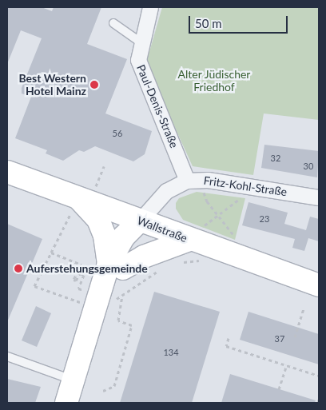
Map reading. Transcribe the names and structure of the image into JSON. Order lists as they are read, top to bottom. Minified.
{"streets":{"street":["Paul-Denis-Straße","Fritz-Kohl-Straße","Wallstraße"]},"crossings":[["Paul-Denis-Straße","Fritz-Kohl-Straße"],["Fritz-Kohl-Straße","Wallstraße"]],"parks":["Alter Jüdischer Friedhof"],"places":["Best Western Hotel Mainz","Auferstehungsgemeinde"],"house_numbers":["56","32","30","23","37","134"],"scale_bar":"50 m"}
